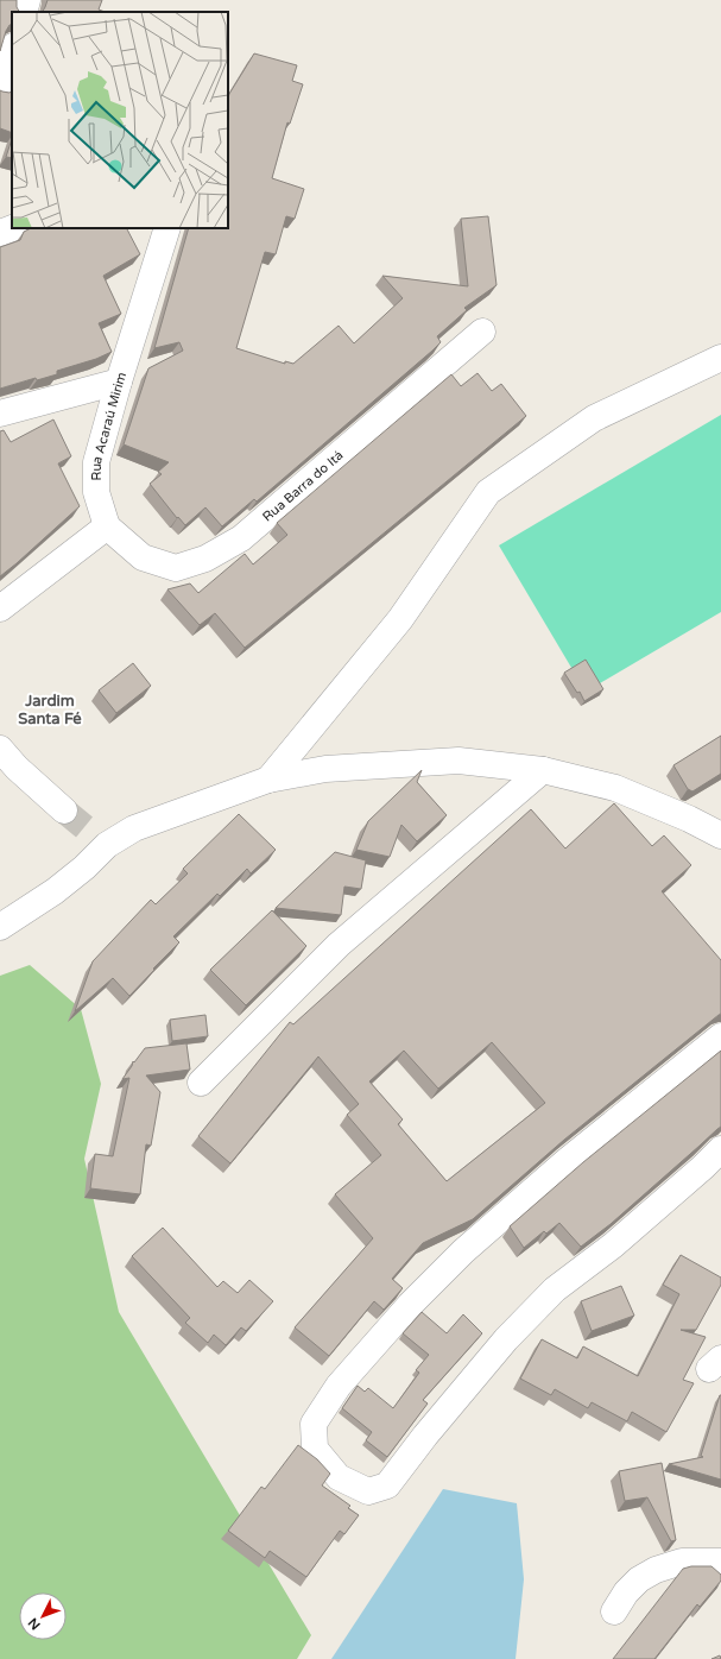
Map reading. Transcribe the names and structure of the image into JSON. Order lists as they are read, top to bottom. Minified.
{"streets":{"street":["Rua Acaraú Mirim","Rua Barra do Itá"]},"crossings":[["Rua Acaraú Mirim","Rua Barra do Itá"]],"districts":["Jardim Santa Fé"],"north":"bottom left"}
